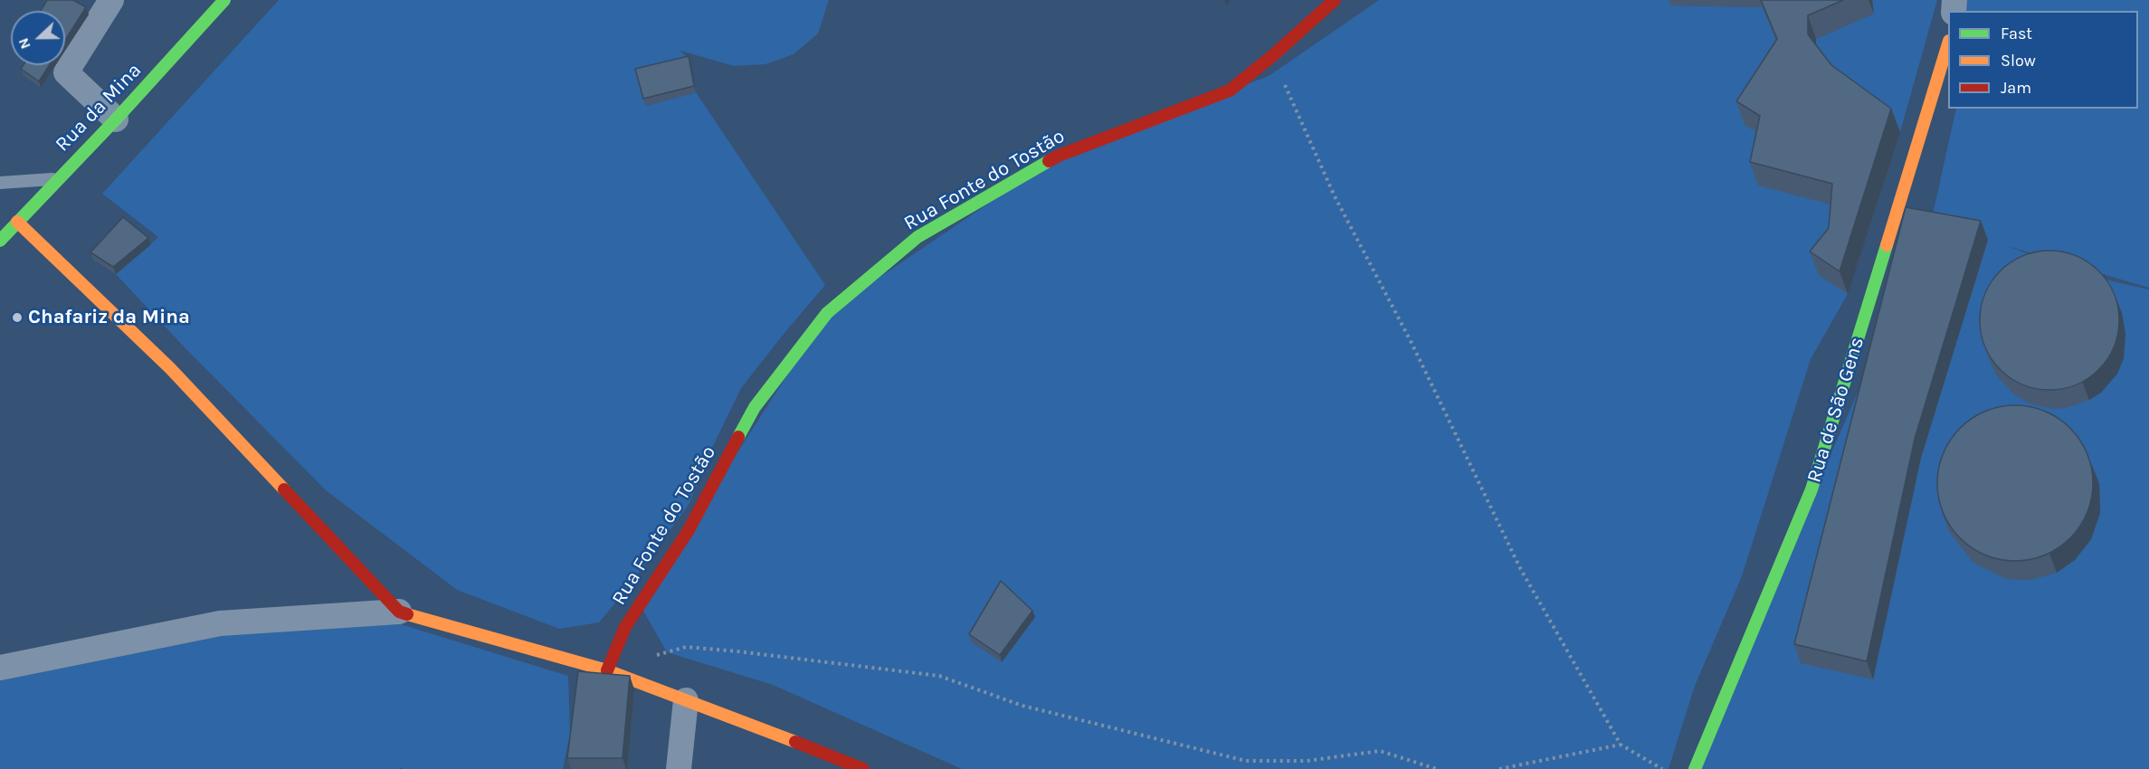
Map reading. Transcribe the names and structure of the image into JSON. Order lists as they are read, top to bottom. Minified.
{"streets":{"street":["Rua da Mina","Rua Fonte do Tostão","Rua de São Gens"]},"places":["Chafariz da Mina"],"legend":["Fast","Slow","Jam"],"north":"left"}
